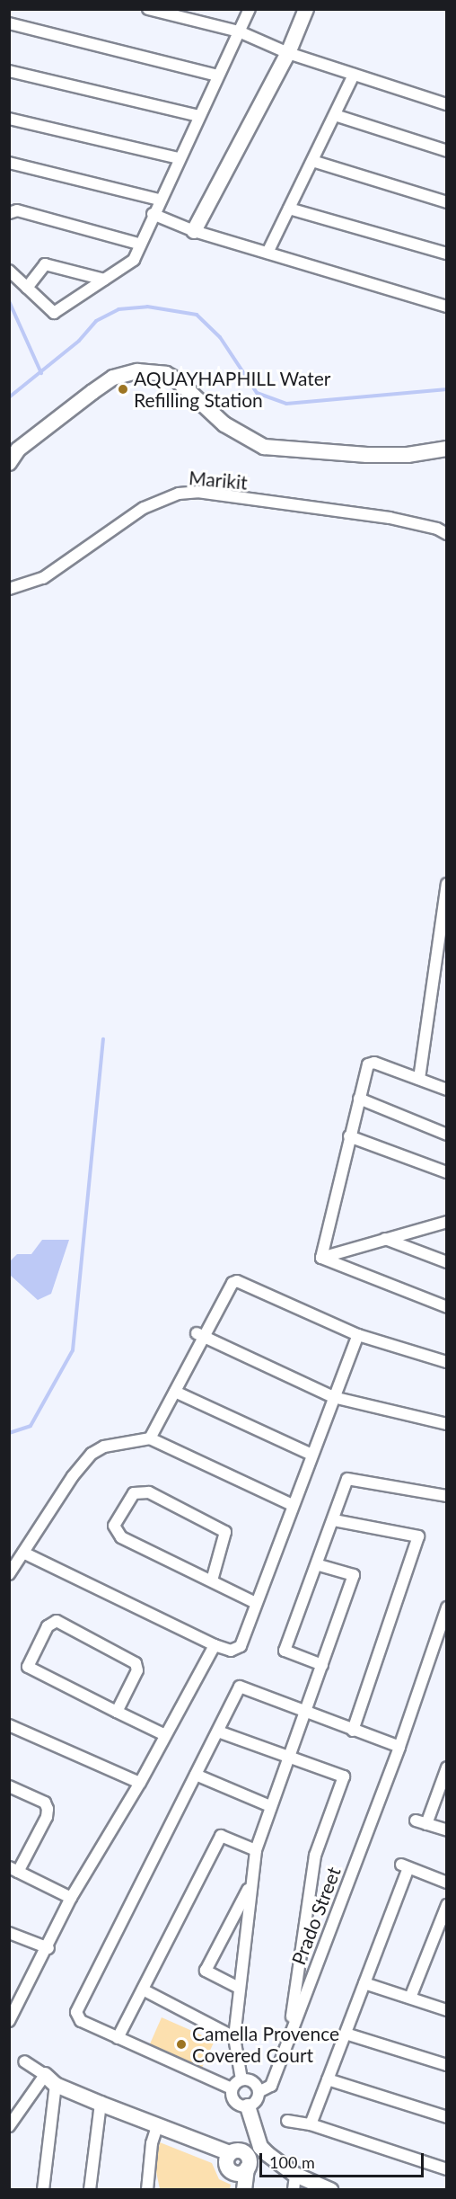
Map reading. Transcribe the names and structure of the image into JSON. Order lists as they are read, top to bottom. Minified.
{"streets":{"street":["Marikit","Prado Street"]},"places":["AQUAYHAPHILL Water Refilling Station","Camella Provence Covered Court"],"scale_bar":"100 m"}
